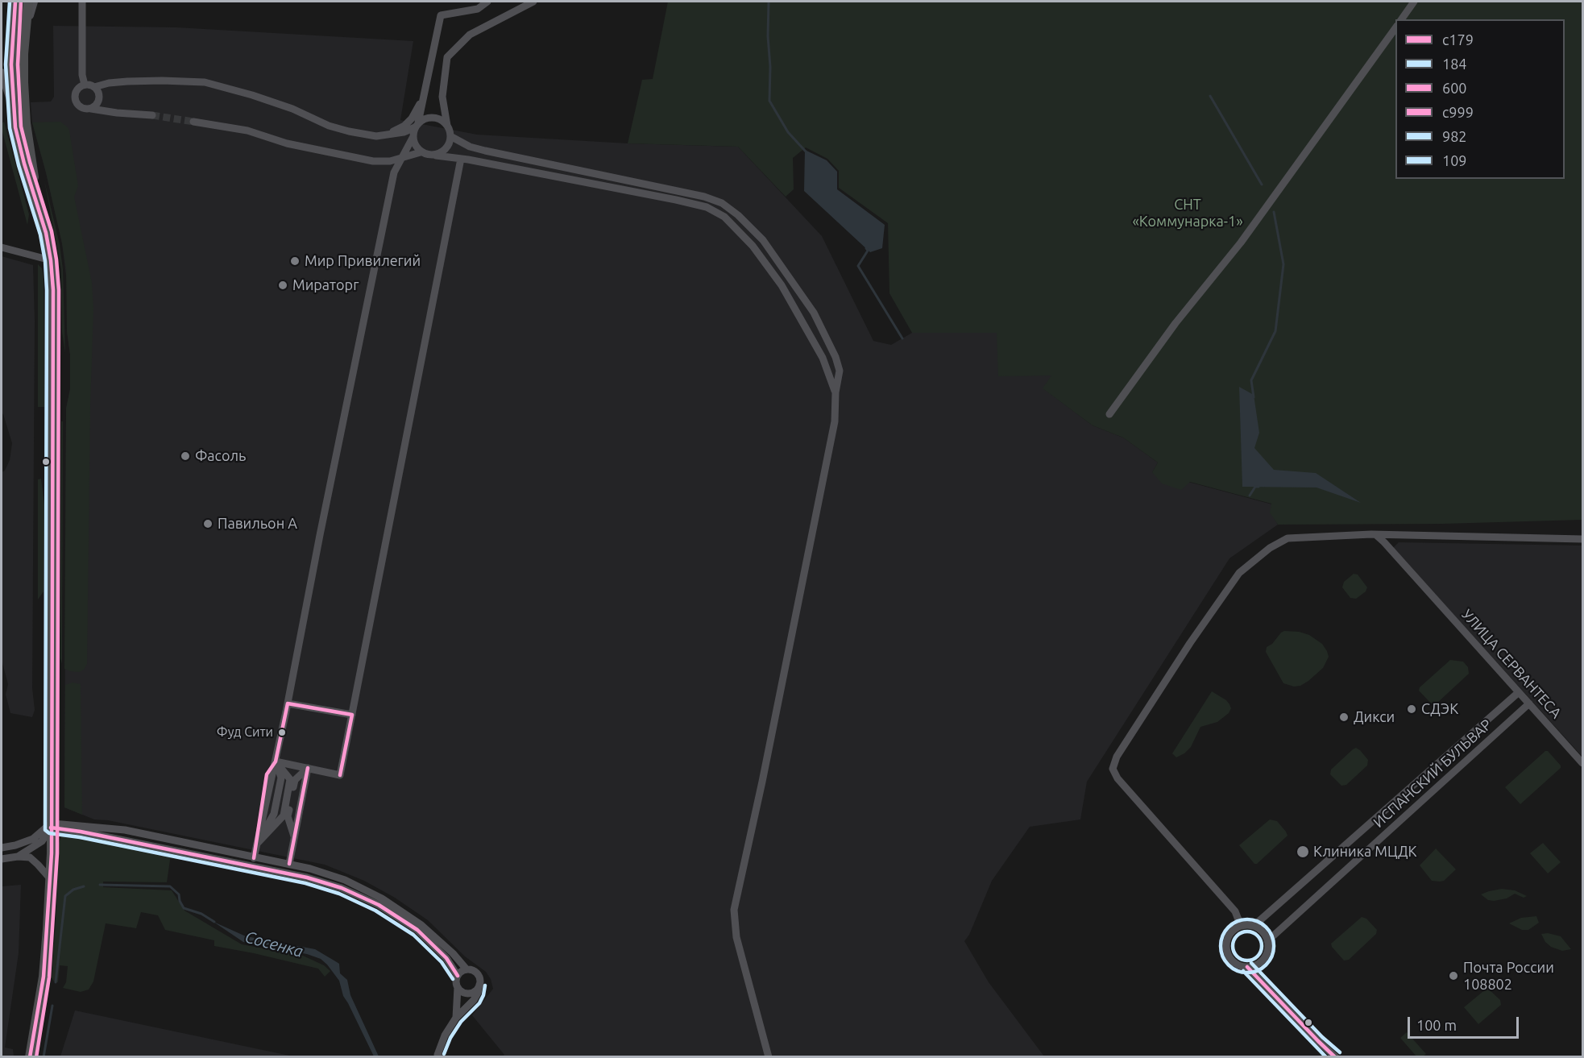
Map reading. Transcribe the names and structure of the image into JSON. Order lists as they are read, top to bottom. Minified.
{"streets":{"street":["УЛИЦА СЕРВАНТЕСА","ИСПАНСКИЙ БУЛЬВАР"]},"crossings":[["УЛИЦА СЕРВАНТЕСА","ИСПАНСКИЙ БУЛЬВАР"]],"water":["Сосенка"],"parks":["СНТ «Коммунарка-1»"],"places":["Мир Привилегий","Мираторг","Фасоль","Павильон А","СДЭК","Дикси","Фуд Сити","Клиника МЦДК","Почта России 108802"],"lines":["transit line с179","transit line 184","transit line 600","transit line 982","transit line 109","transit line с999"],"legend":["с179","184","600","с999","982","109"],"scale_bar":"100 m"}
